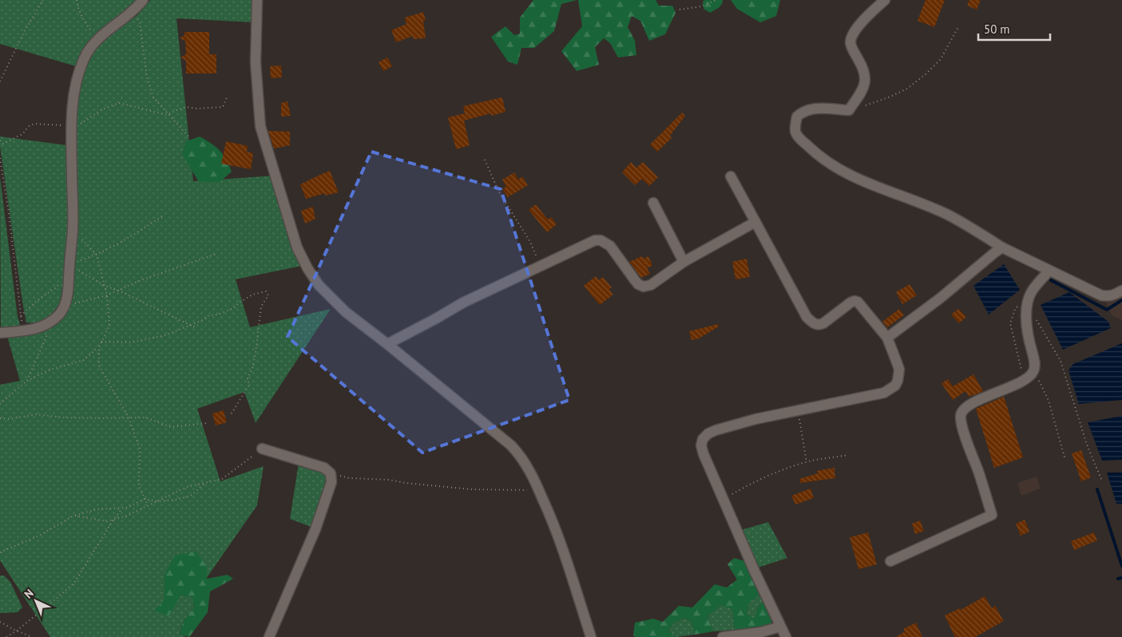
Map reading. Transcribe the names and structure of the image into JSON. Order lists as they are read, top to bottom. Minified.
{"scale_bar":"50 m","north":"top left"}
